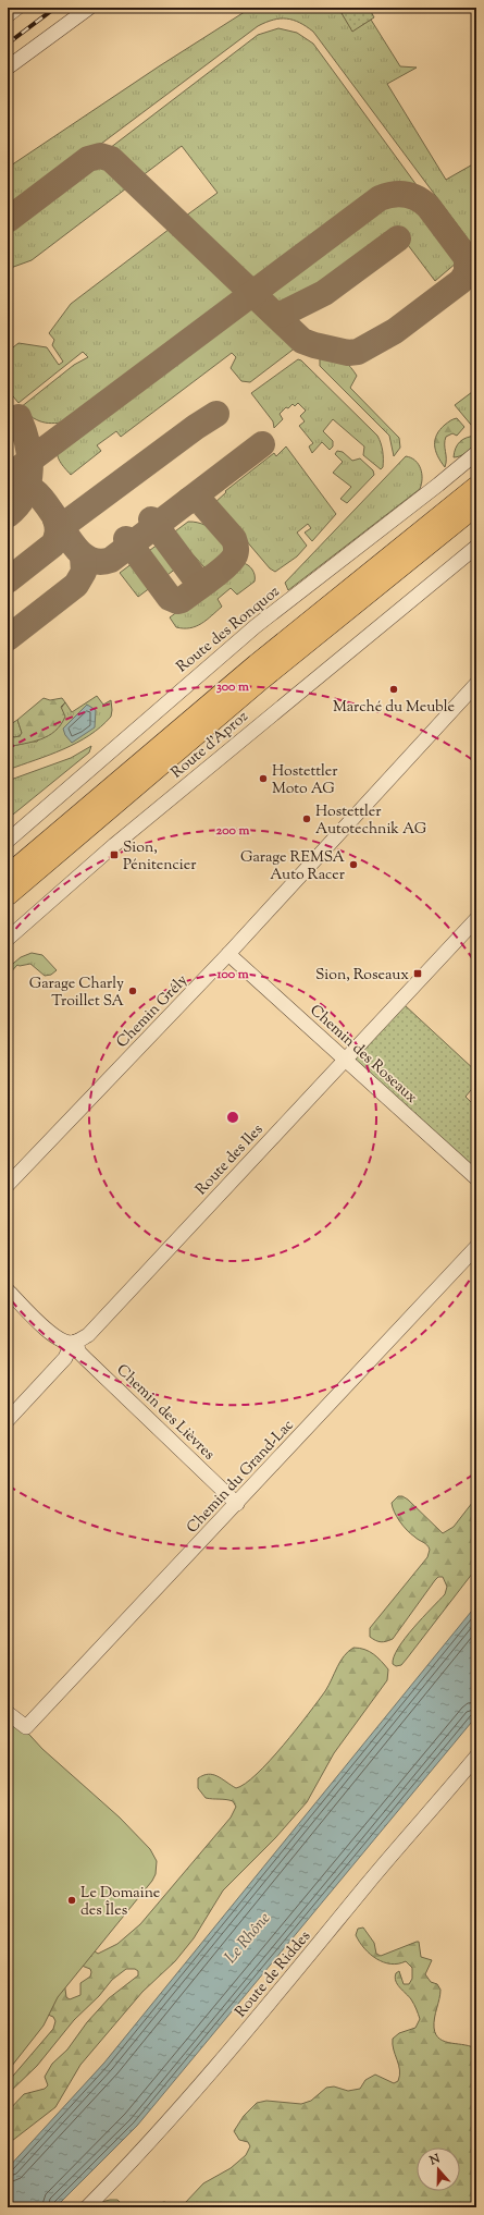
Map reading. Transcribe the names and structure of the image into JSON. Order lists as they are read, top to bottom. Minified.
{"streets":{"street":["Route des Ronquoz","Route d'Aproz","Chemin Grély","Chemin des Roseaux","Route des Iles","Chemin des Lièvres","Chemin du Grand-Lac","Route de Riddes"]},"crossings":[["Chemin Grély","Chemin des Roseaux"],["Chemin des Roseaux","Route des Iles"],["Route des Iles","Chemin des Lièvres"],["Chemin des Lièvres","Chemin du Grand-Lac"]],"water":["Le Rhône"],"places":{"other":["Marché du Meuble","Hostettler Moto AG","Hostettler Autotechnik AG","Garage REMSA Auto Racer","Garage Charly Troillet SA","Le Domaine des Îles"],"transit":["Sion, Pénitencier","Sion, Roseaux"]},"north":"top","rings":["300 m","200 m","100 m"]}
